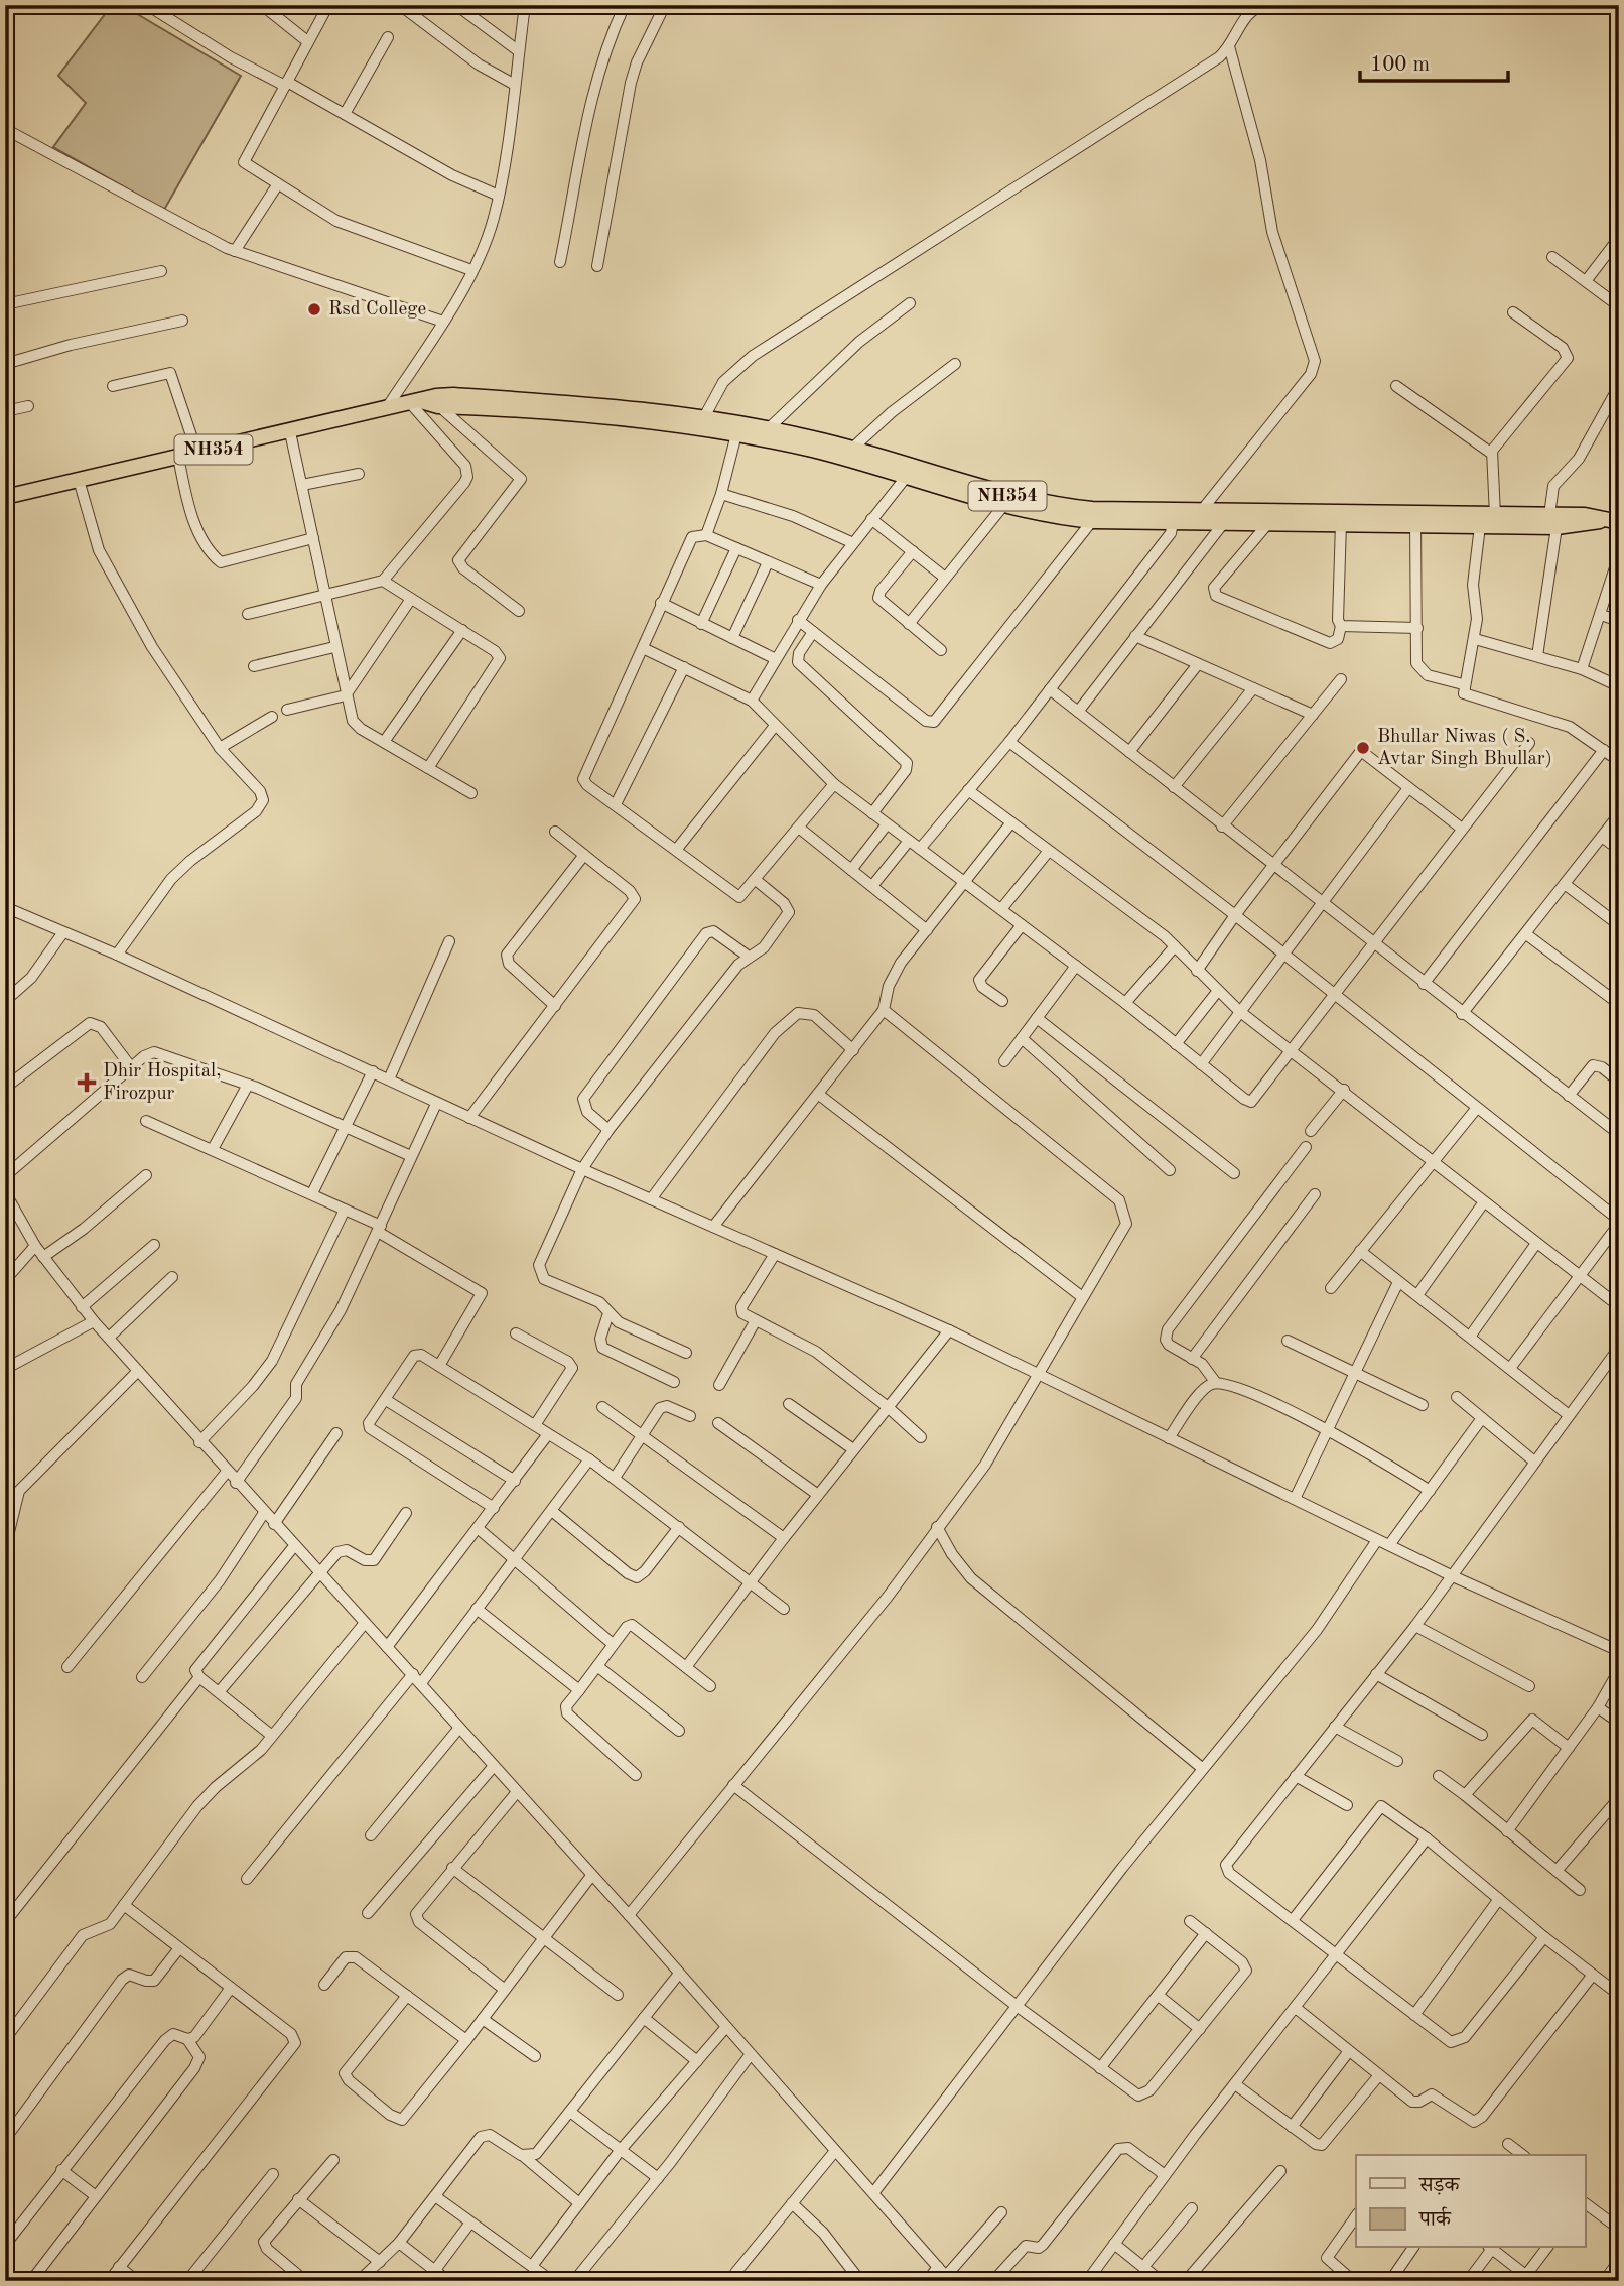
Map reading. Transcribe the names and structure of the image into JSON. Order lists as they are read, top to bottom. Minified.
{"streets":{"highway":["NH354"]},"places":{"other":["Rsd College","Bhullar Niwas ( S. Avtar Singh Bhullar)"],"health":["Dhir Hospital, Firozpur"]},"legend":["सड़क","पार्क"],"scale_bar":"100 m"}
